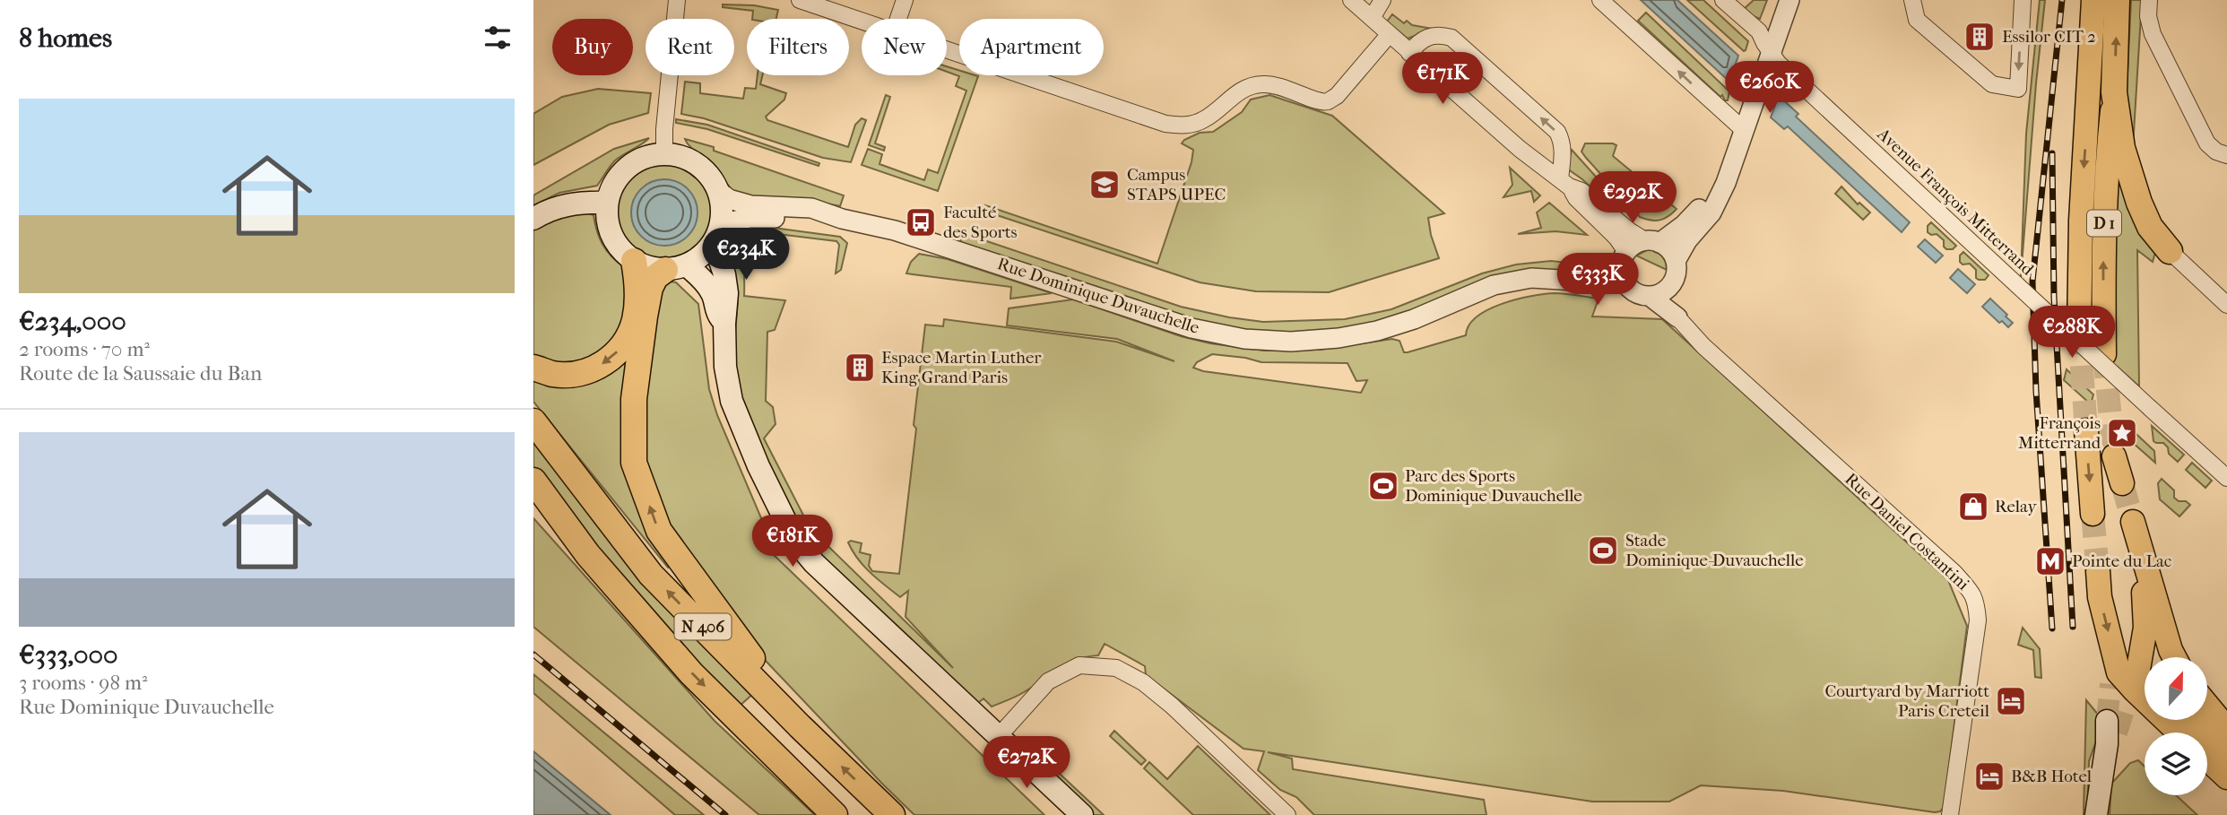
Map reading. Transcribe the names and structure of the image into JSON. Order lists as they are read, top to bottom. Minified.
{"streets":{"highway":["D 1","N 406"],"street":["Avenue François Mitterrand","Rue Dominique Duvauchelle","Rue Daniel Costantini"]},"crossings":[["Rue Dominique Duvauchelle","Rue Daniel Costantini"]],"places":{"building":["Essilor CIT 2","Espace Martin Luther King Grand Paris"],"school or university":["Campus STAPS UPEC"],"bus stop":["Faculté des Sports"],"place":["François Mitterrand"],"sports":["Parc des Sports Dominique Duvauchelle","Stade Dominique-Duvauchelle"],"shop":["Relay"],"metro station":["Pointe du Lac"],"hotel":["Courtyard by Marriott Paris Creteil","B&B Hotel"]},"north":"top","page":{"heading":"8 homes","chip":["Buy","Rent","Filters","New","Apartment"],"price":["€171K","€260K","€292K","€234K","€333K","€288K","€181K","€272K"],"list":[{"name":"€234,000","note":"2 rooms · 70 m² · Route de la Saussaie du Ban"},{"name":"€333,000","note":"3 rooms · 98 m² · Rue Dominique Duvauchelle"}]}}
